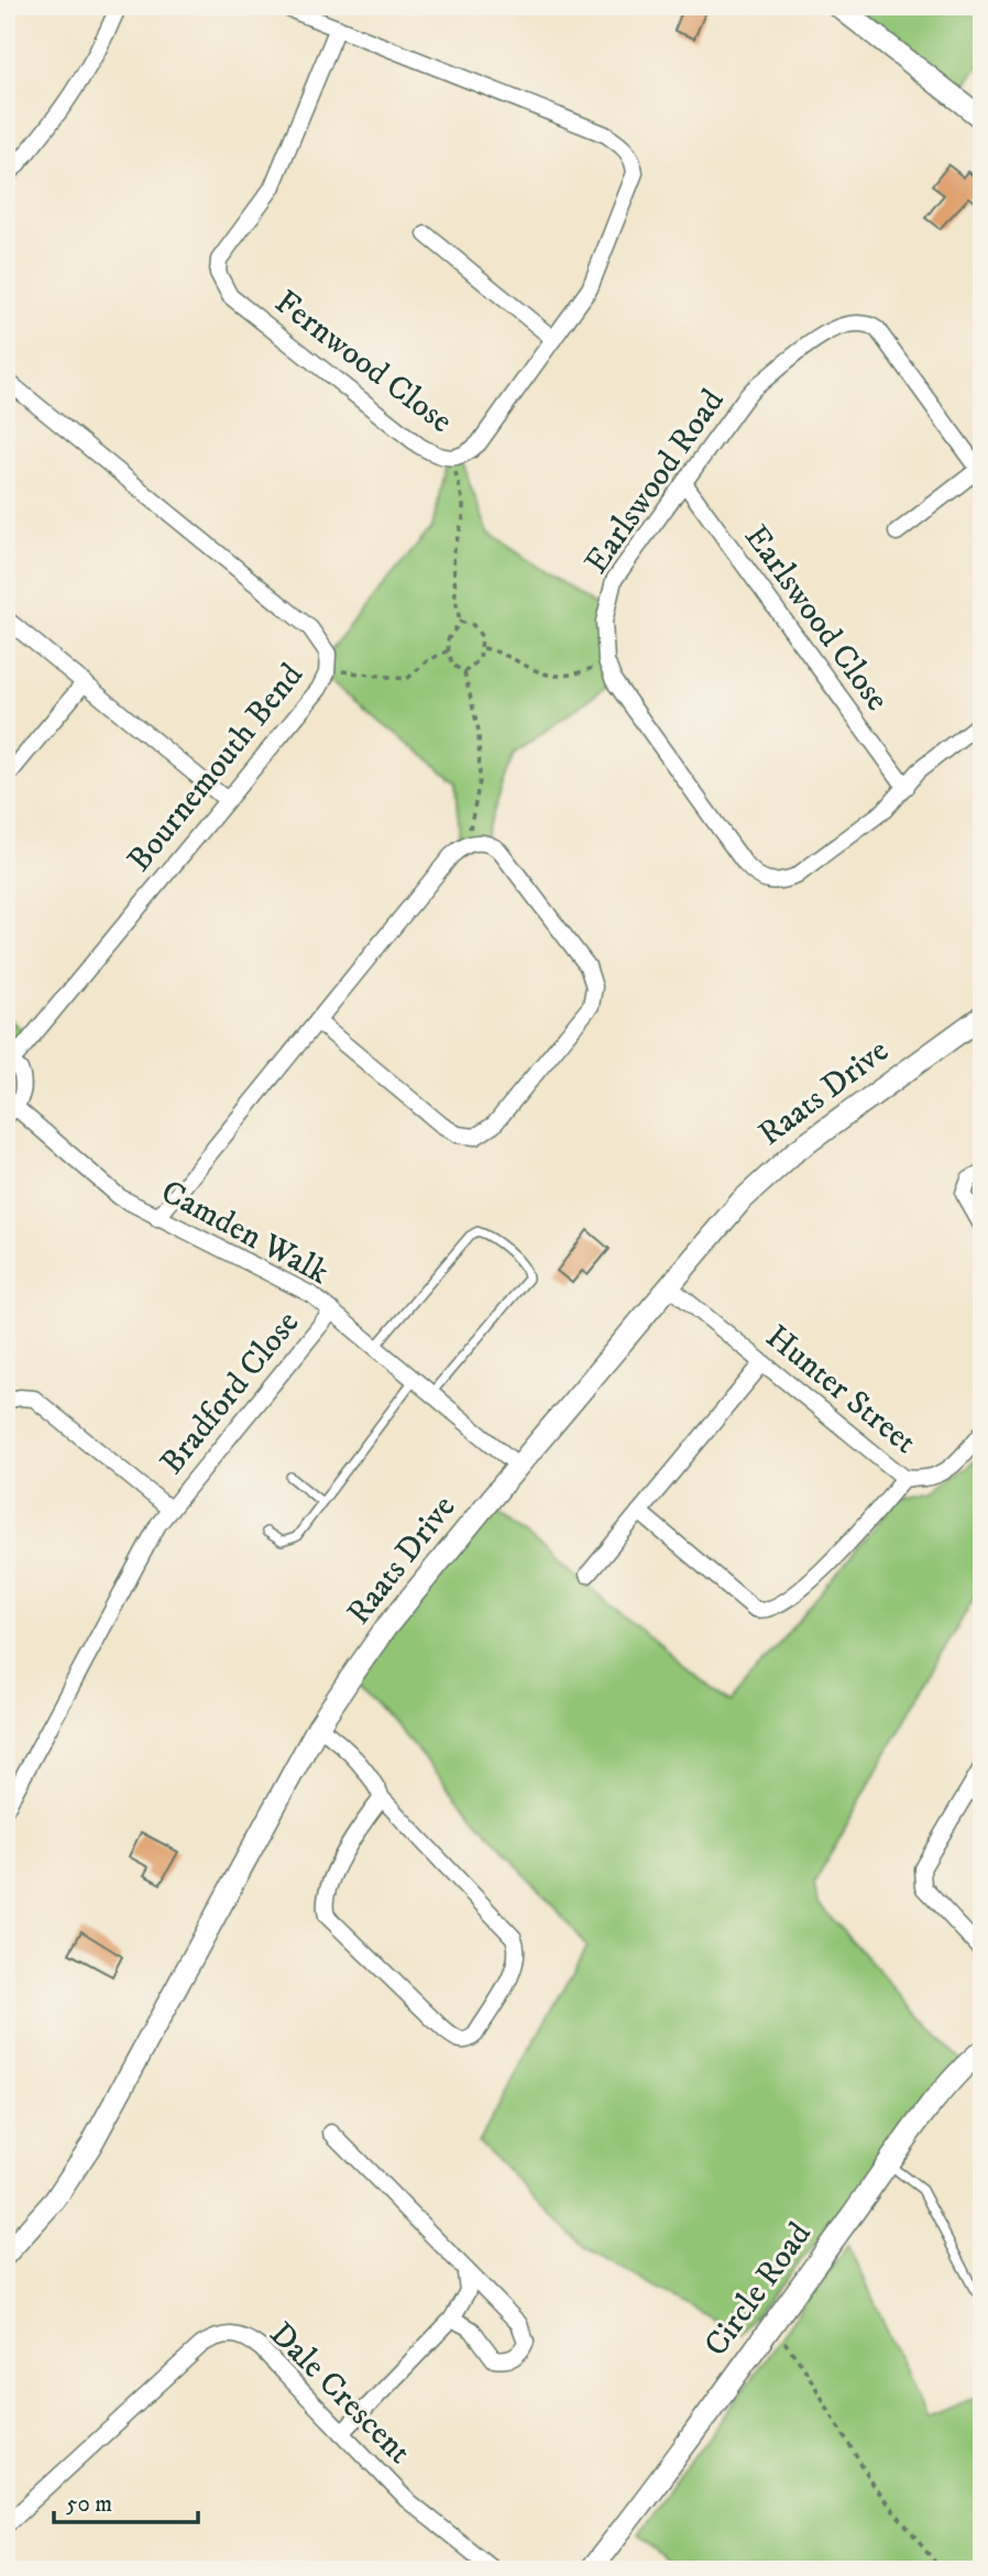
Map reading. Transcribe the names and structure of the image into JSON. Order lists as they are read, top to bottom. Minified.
{"streets":{"street":["Fernwood Close","Earlswood Road","Earlswood Close","Bournemouth Bend","Raats Drive","Camden Walk","Hunter Street","Bradford Close","Circle Road","Dale Crescent"]},"crossings":[["Earlswood Road","Earlswood Close"],["Raats Drive","Camden Walk"],["Raats Drive","Hunter Street"],["Camden Walk","Bradford Close"]],"scale_bar":"50 m"}
